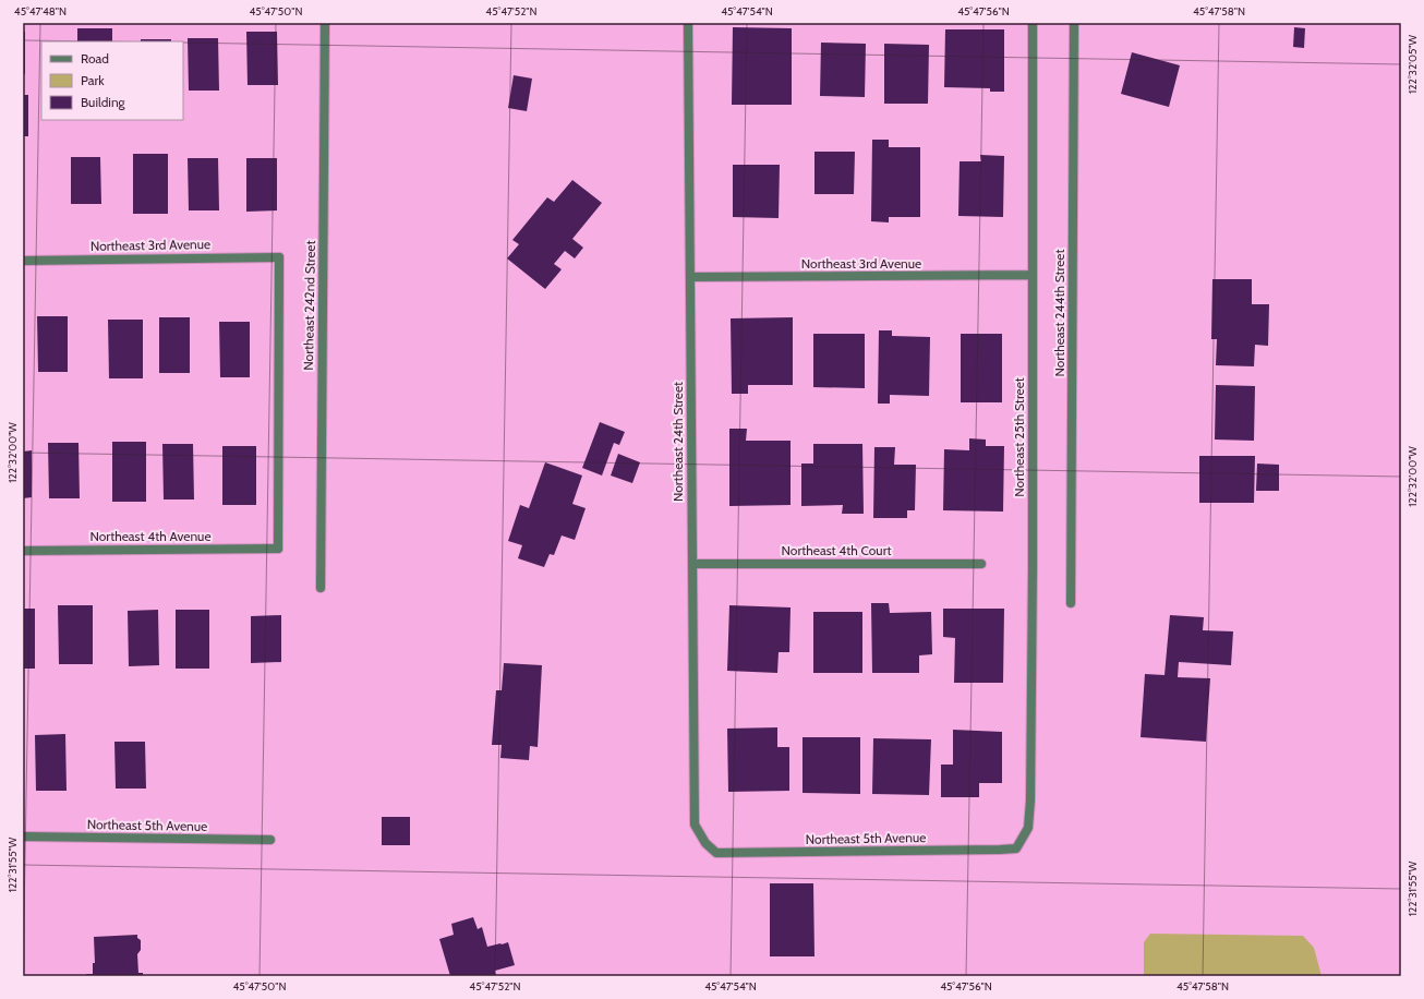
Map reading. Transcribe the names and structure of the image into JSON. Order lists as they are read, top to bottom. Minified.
{"streets":{"street":["Northeast 3rd Avenue","Northeast 242nd Street","Northeast 244th Street","Northeast 25th Street","Northeast 24th Street","Northeast 4th Avenue","Northeast 4th Court","Northeast 5th Avenue"]},"crossings":[["Northeast 3rd Avenue","Northeast 25th Street"],["Northeast 3rd Avenue","Northeast 24th Street"],["Northeast 3rd Avenue","Northeast 4th Avenue"],["Northeast 25th Street","Northeast 5th Avenue"],["Northeast 24th Street","Northeast 4th Court"],["Northeast 24th Street","Northeast 5th Avenue"]],"legend":["Road","Park","Building"],"coordinates":["45°47'48\"N","45°47'50\"N","45°47'52\"N","45°47'54\"N","45°47'56\"N","45°47'58\"N","122°32'05\"W","122°32'00\"W","122°31'55\"W"]}
